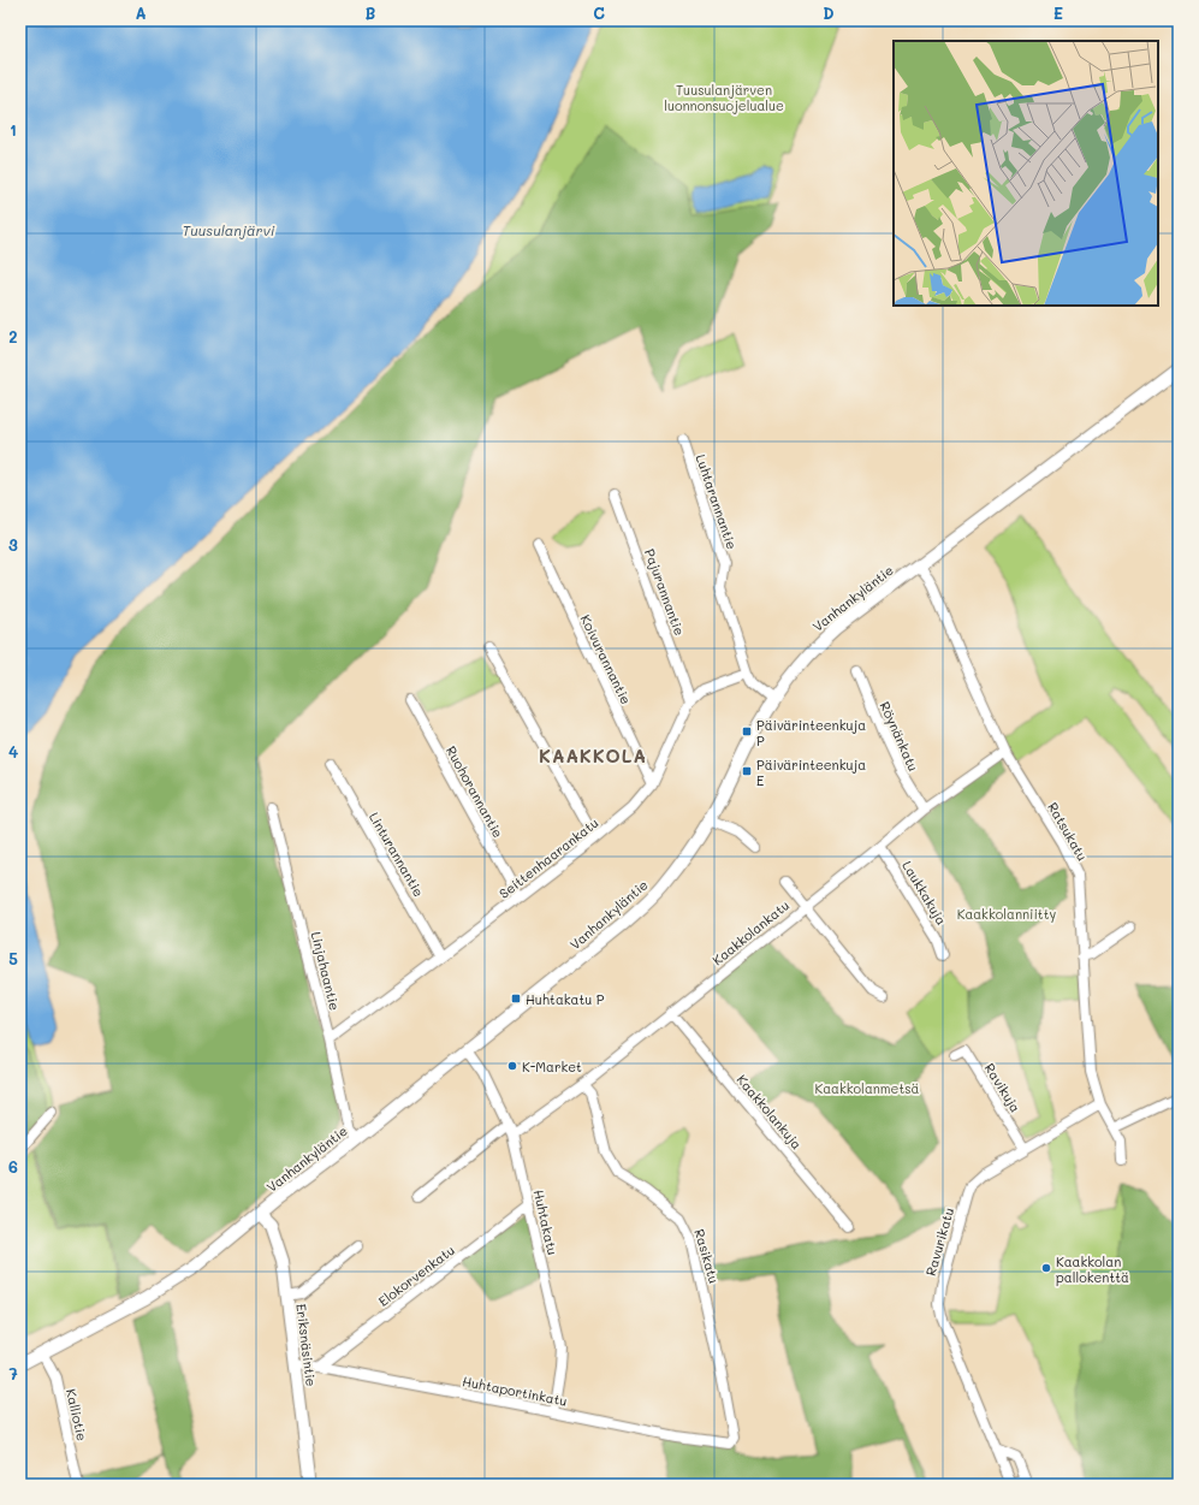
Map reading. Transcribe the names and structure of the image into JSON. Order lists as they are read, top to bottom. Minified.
{"streets":{"street":["Luhtarannantie","Pajurannantie","Vanhankyläntie","Koivurannantie","Röynänkatu","Ruohorannantie","Ratsukatu","Linturannantie","Seittenhaarankatu","Laukkakuja","Kaakkolankatu","Linjahaantie","Ravikuja","Kaakkolankuja","Huhtakatu","Ravurikatu","Rasikatu","Elokorvenkatu","Eriksnäsintie","Huhtaportinkatu","Kalliotie"]},"crossings":[["Luhtarannantie","Vanhankyläntie"],["Pajurannantie","Seittenhaarankatu"],["Vanhankyläntie","Ratsukatu"],["Vanhankyläntie","Linjahaantie"],["Vanhankyläntie","Huhtakatu"],["Vanhankyläntie","Eriksnäsintie"],["Vanhankyläntie","Kalliotie"],["Koivurannantie","Seittenhaarankatu"],["Röynänkatu","Kaakkolankatu"],["Ruohorannantie","Seittenhaarankatu"],["Ratsukatu","Kaakkolankatu"],["Ratsukatu","Ravurikatu"],["Linturannantie","Seittenhaarankatu"],["Seittenhaarankatu","Linjahaantie"],["Laukkakuja","Kaakkolankatu"],["Kaakkolankatu","Kaakkolankuja"],["Kaakkolankatu","Huhtakatu"],["Kaakkolankatu","Rasikatu"],["Ravikuja","Ravurikatu"],["Huhtakatu","Elokorvenkatu"],["Huhtakatu","Huhtaportinkatu"],["Rasikatu","Huhtaportinkatu"],["Elokorvenkatu","Huhtaportinkatu"],["Eriksnäsintie","Huhtaportinkatu"]],"districts":["KAAKKOLA"],"water":["Tuusulanjärvi"],"parks":["Tuusulanjärven luonnonsuojelualue","Kaakkolanniitty","Kaakkolanmetsä"],"places":{"transit":["Päivärinteenkuja P","Päivärinteenkuja E","Huhtakatu P"],"other":["K-Market","Kaakkolan pallokenttä"]},"grid":{"columns":["A","B","C","D","E"],"rows":["1","2","3","4","5","6","7"]}}
